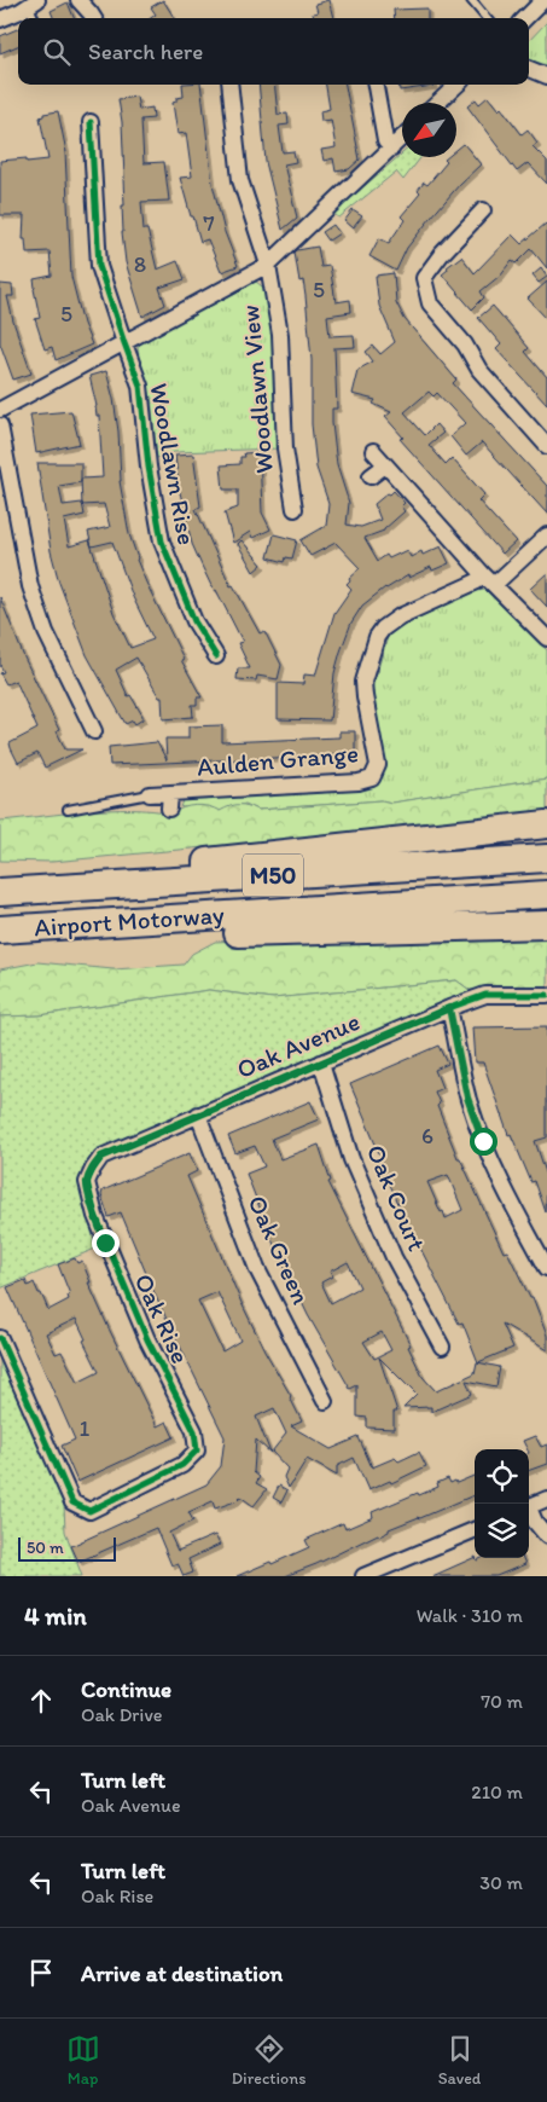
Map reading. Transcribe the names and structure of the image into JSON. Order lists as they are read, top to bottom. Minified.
{"streets":{"highway":["M50","Airport Motorway"],"street":["Woodlawn View","Woodlawn Rise","Aulden Grange","Oak Avenue","Oak Court","Oak Green","Oak Rise"]},"crossings":[["Oak Avenue","Oak Court"],["Oak Avenue","Oak Green"],["Oak Avenue","Oak Rise"]],"house_numbers":["7","8","5","5","6","1"],"scale_bar":"50 m","north":"bottom left","page":{"search":"Search here","scale":"50 m","heading":["4 min","Walk · 310 m"],"list":[["Continue","Oak Drive","70 m"],["Turn left","Oak Avenue","210 m"],["Turn left","Oak Rise","30 m"],"Arrive at destination"],"nav":["Map","Directions","Saved"]}}
